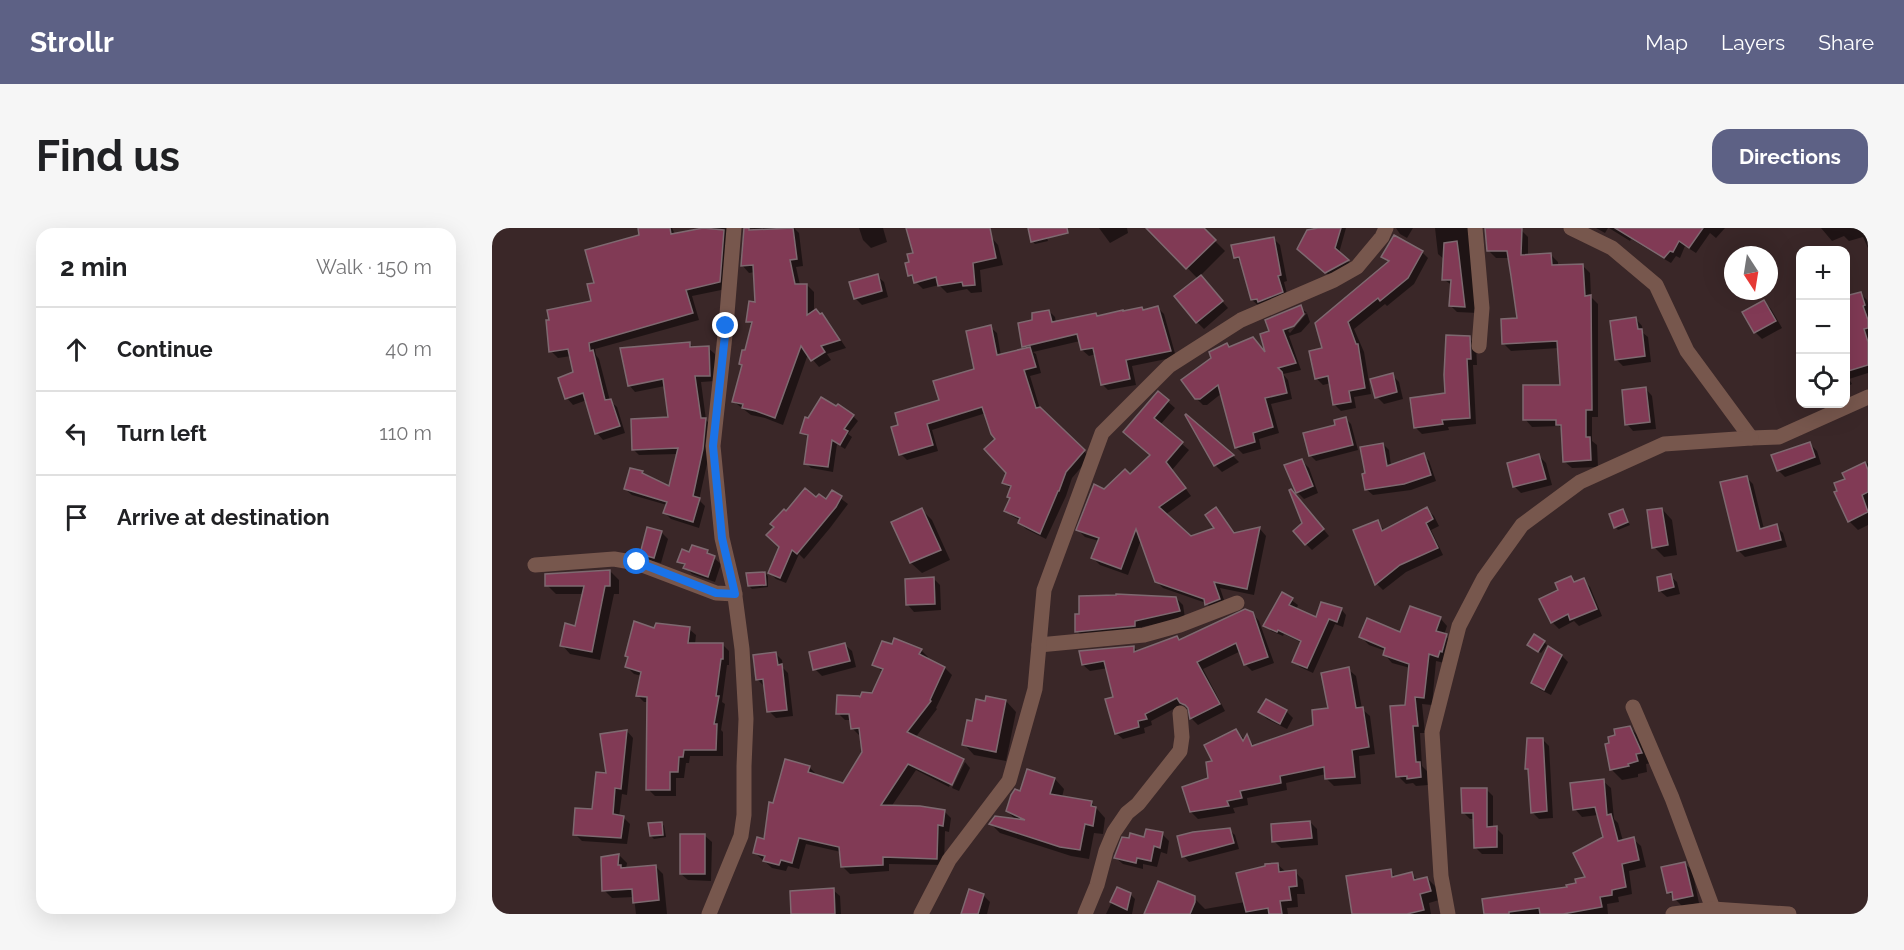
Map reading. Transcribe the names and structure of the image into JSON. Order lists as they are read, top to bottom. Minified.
{"north":"bottom","page":{"header":"Strollr","nav":["Map","Layers","Share"],"buttons":"Directions","title":"Find us","heading":["2 min","Walk · 150 m"],"map_buttons":["+","−"],"list":[["Continue","40 m"],["Turn left","110 m"],"Arrive at destination"]}}
